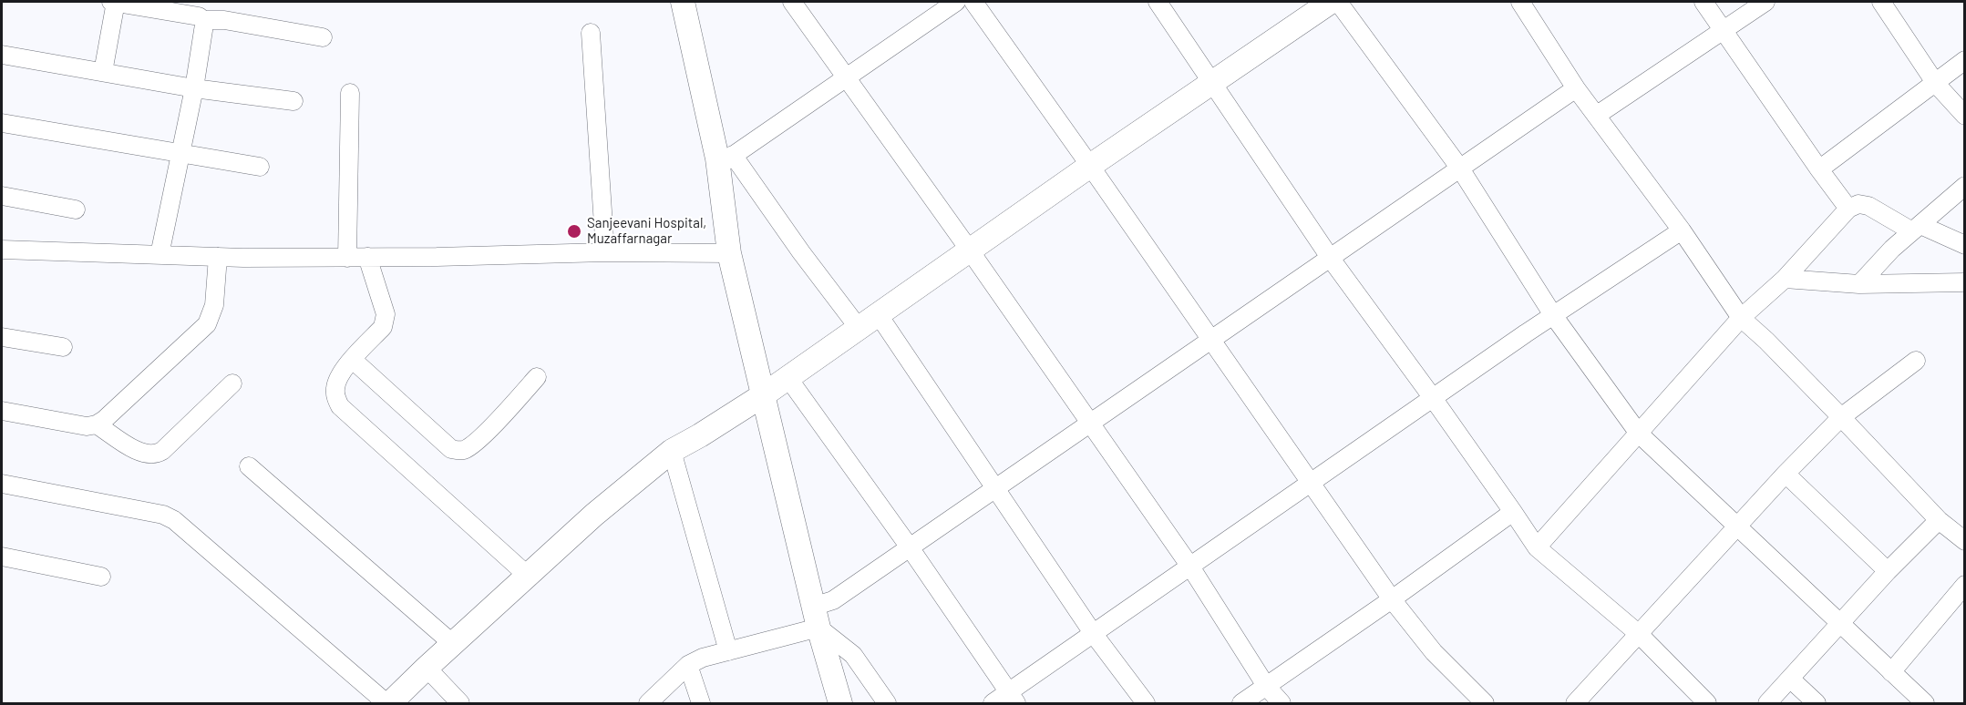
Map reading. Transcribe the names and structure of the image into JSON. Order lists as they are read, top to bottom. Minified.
{"places":["Sanjeevani Hospital, Muzaffarnagar"]}
